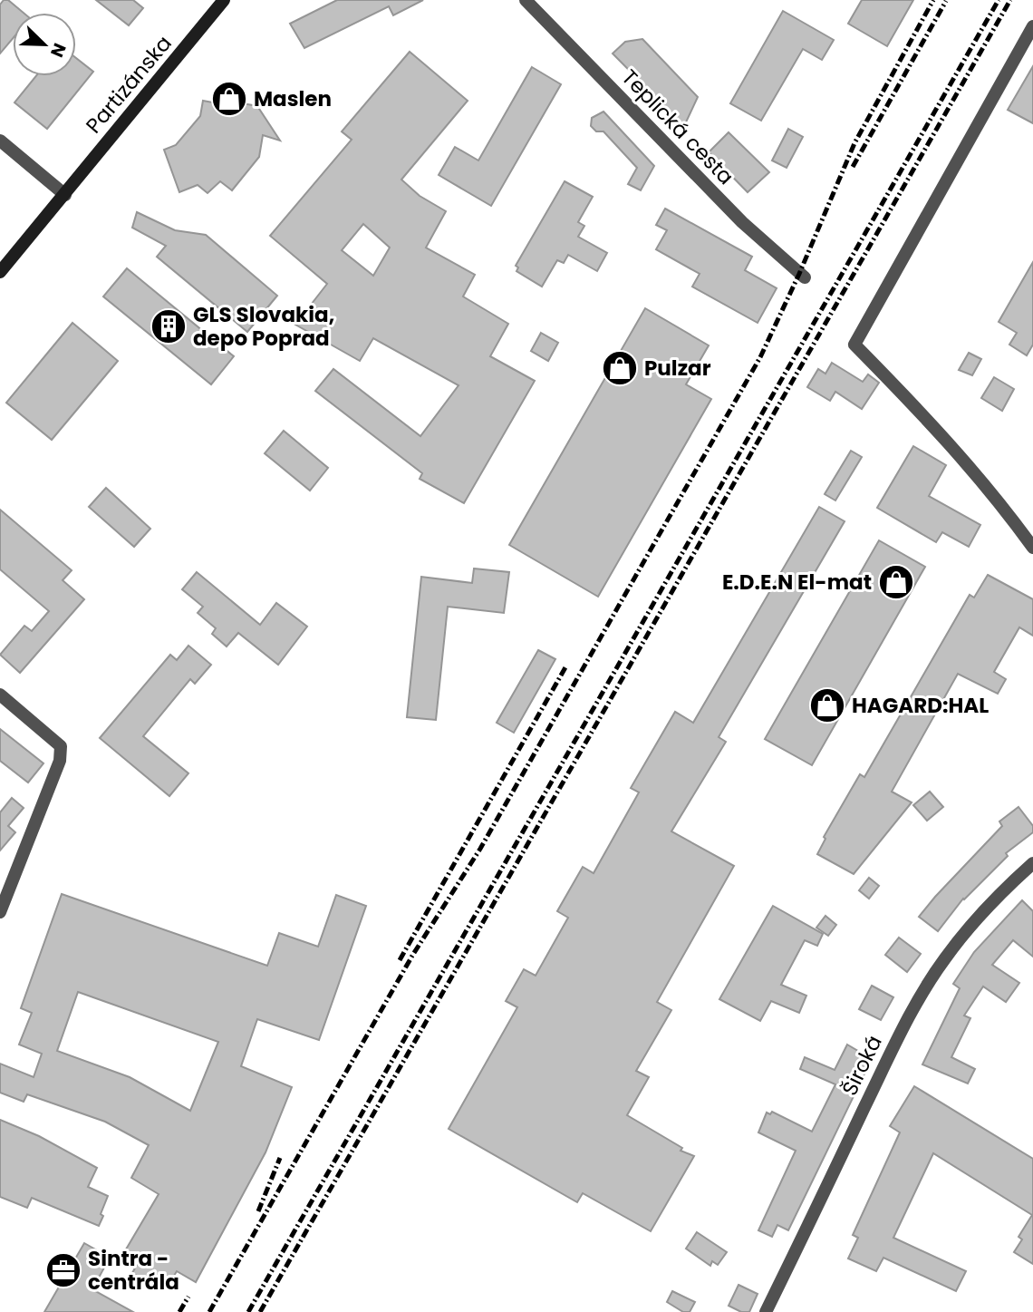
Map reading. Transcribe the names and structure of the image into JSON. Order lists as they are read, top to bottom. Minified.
{"streets":{"street":["Partizánska","Teplická cesta","Široká"]},"places":{"shop":["Maslen","Pulzar","E.D.E.N El-mat","HAGARD:HAL"],"building":["GLS Slovakia, depo Poprad"],"office":["Sintra - centrála"]},"north":"bottom right"}
